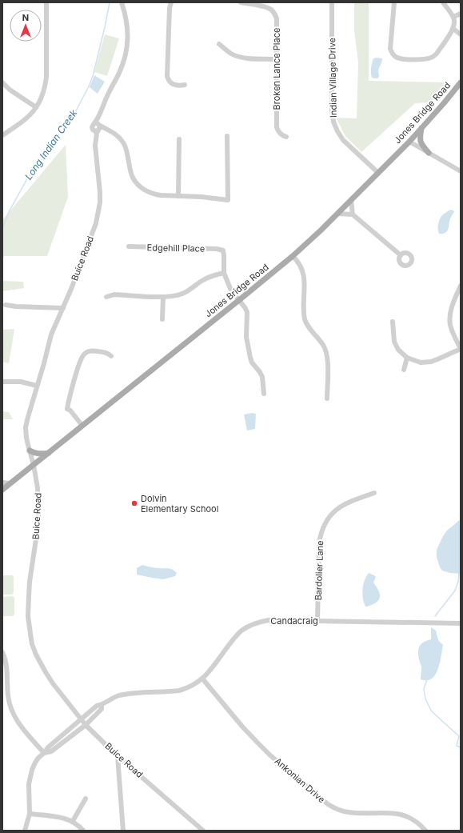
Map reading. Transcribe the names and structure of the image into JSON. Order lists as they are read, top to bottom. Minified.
{"streets":{"main road":["Jones Bridge Road"],"street":["Broken Lance Place","Indian Village Drive","Edgehill Place","Buice Road","Bardolier Lane","Candacraig","Ankonian Drive"]},"crossings":[["Indian Village Drive","Jones Bridge Road"],["Jones Bridge Road","Buice Road"],["Buice Road","Candacraig"],["Bardolier Lane","Candacraig"],["Candacraig","Ankonian Drive"]],"water":["Long Indian Creek"],"places":["Dolvin Elementary School"],"north":"top"}
